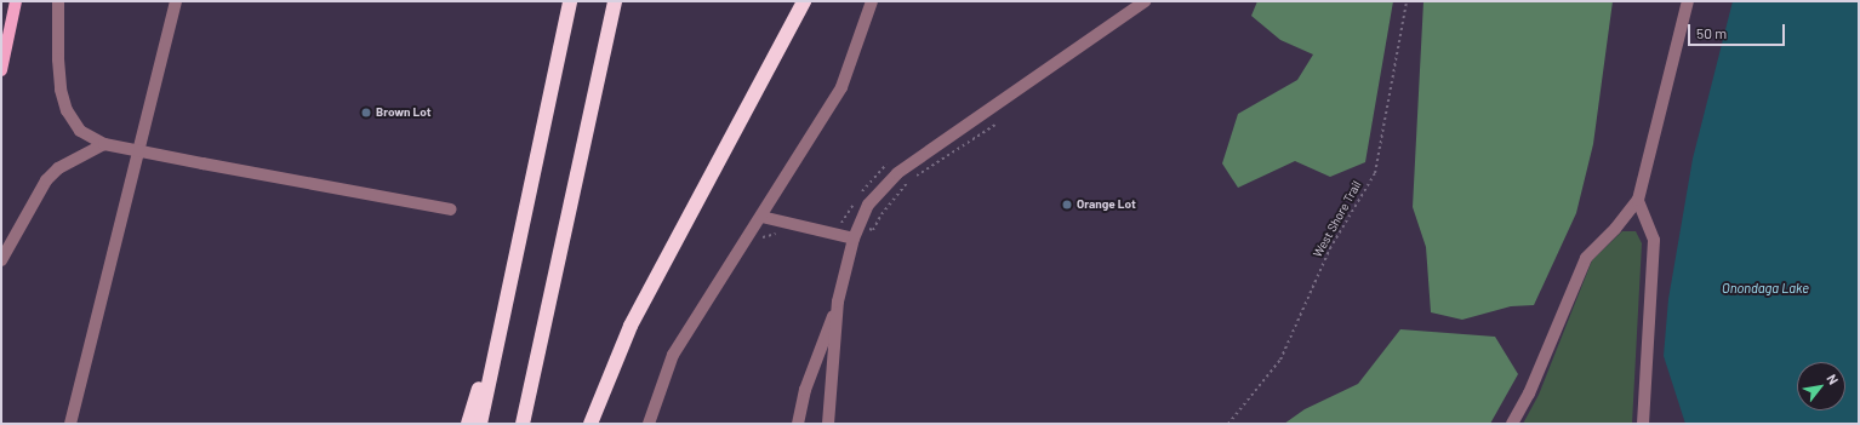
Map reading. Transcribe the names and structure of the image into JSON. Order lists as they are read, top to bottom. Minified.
{"streets":{"path":["West Shore Trail"]},"water":["Onondaga Lake"],"places":["Brown Lot","Orange Lot"],"scale_bar":"50 m","north":"top right"}
